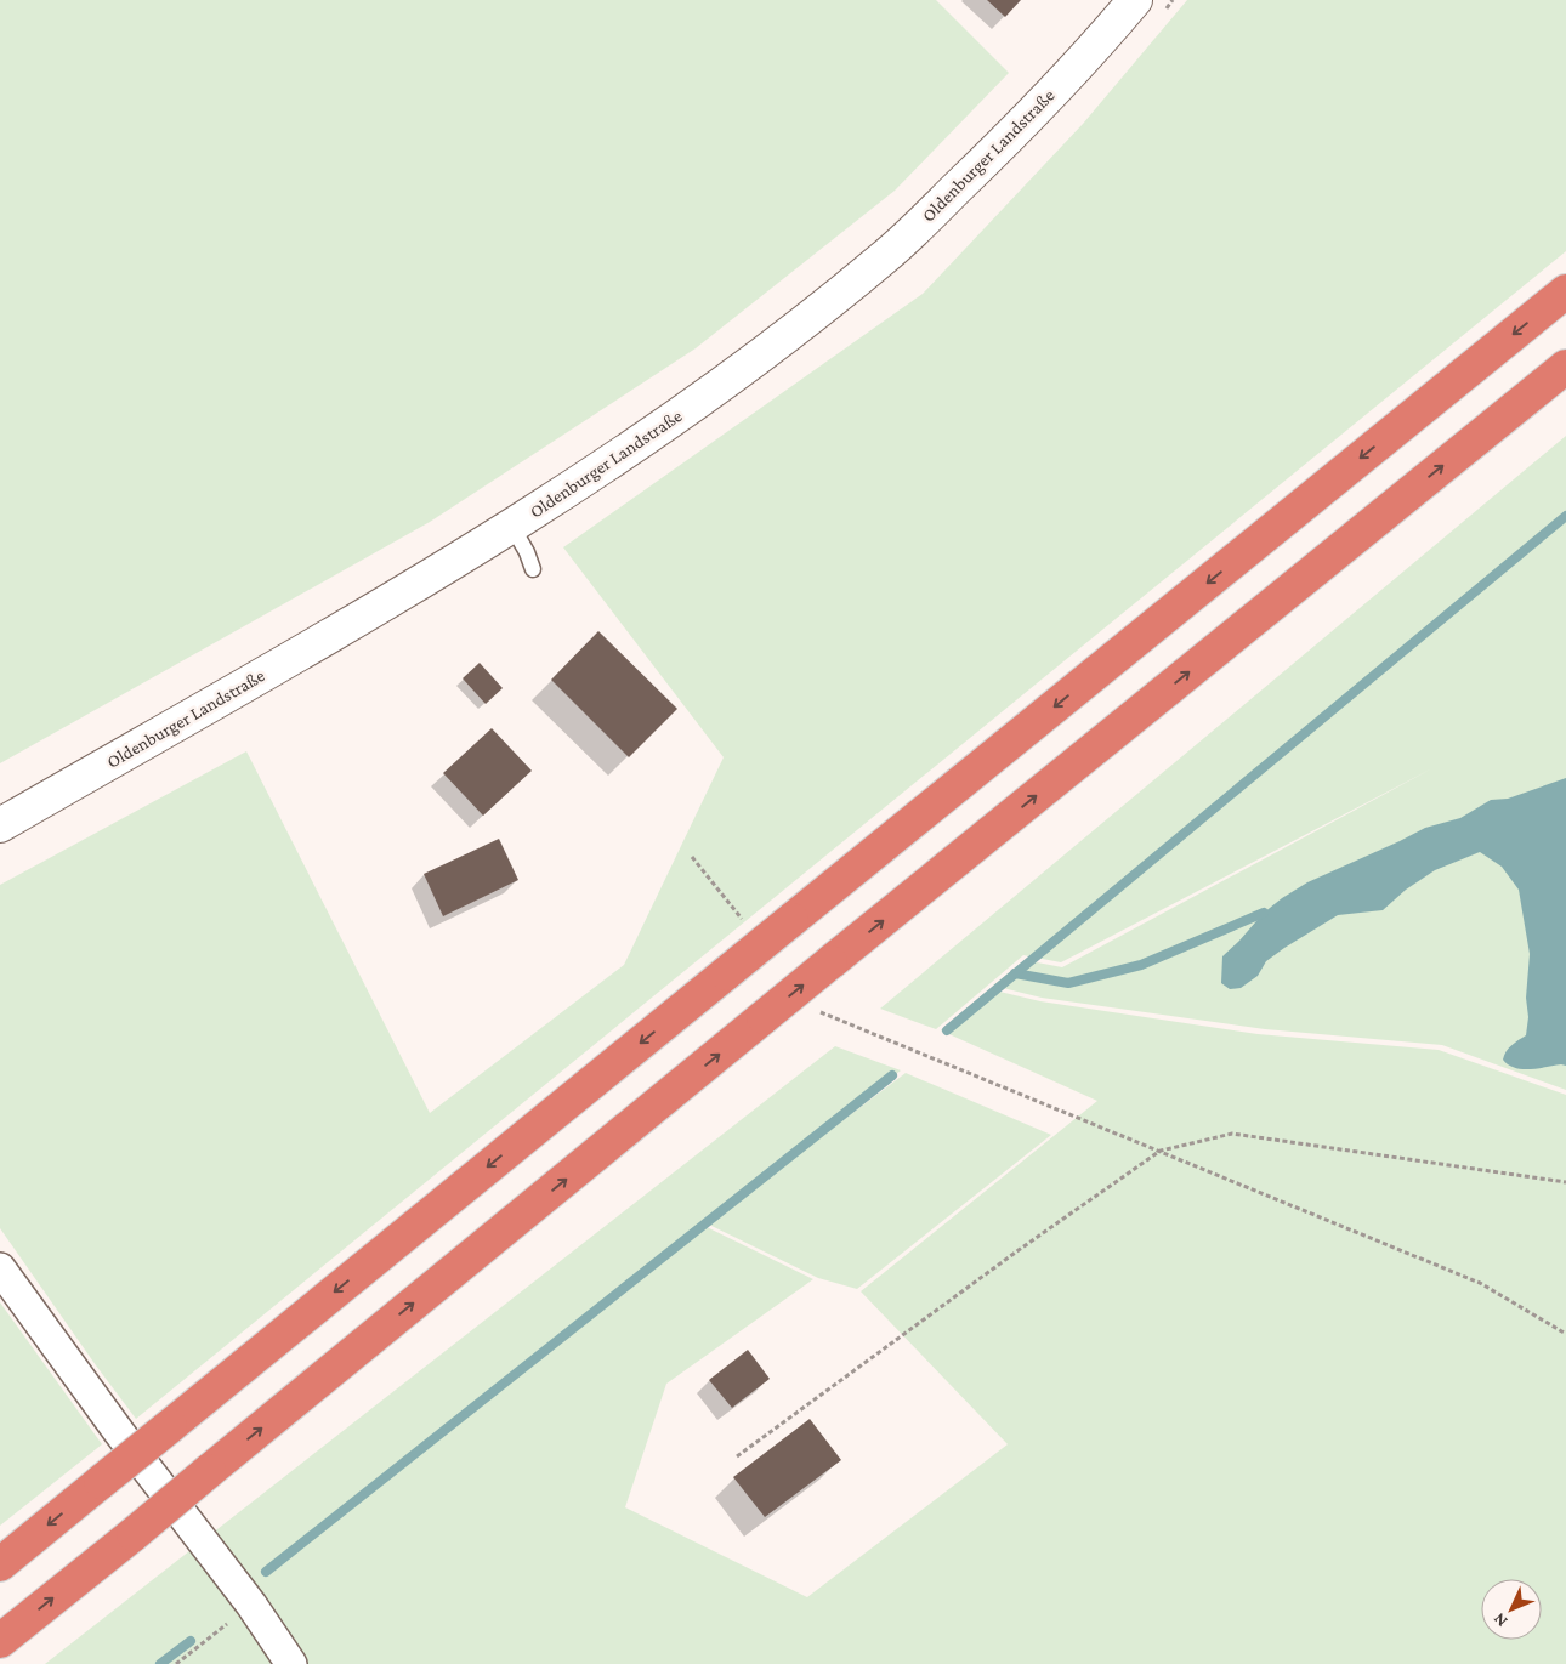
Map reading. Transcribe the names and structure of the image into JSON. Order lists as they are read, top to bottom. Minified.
{"streets":{"street":["Oldenburger Landstraße"]},"north":"bottom left"}
